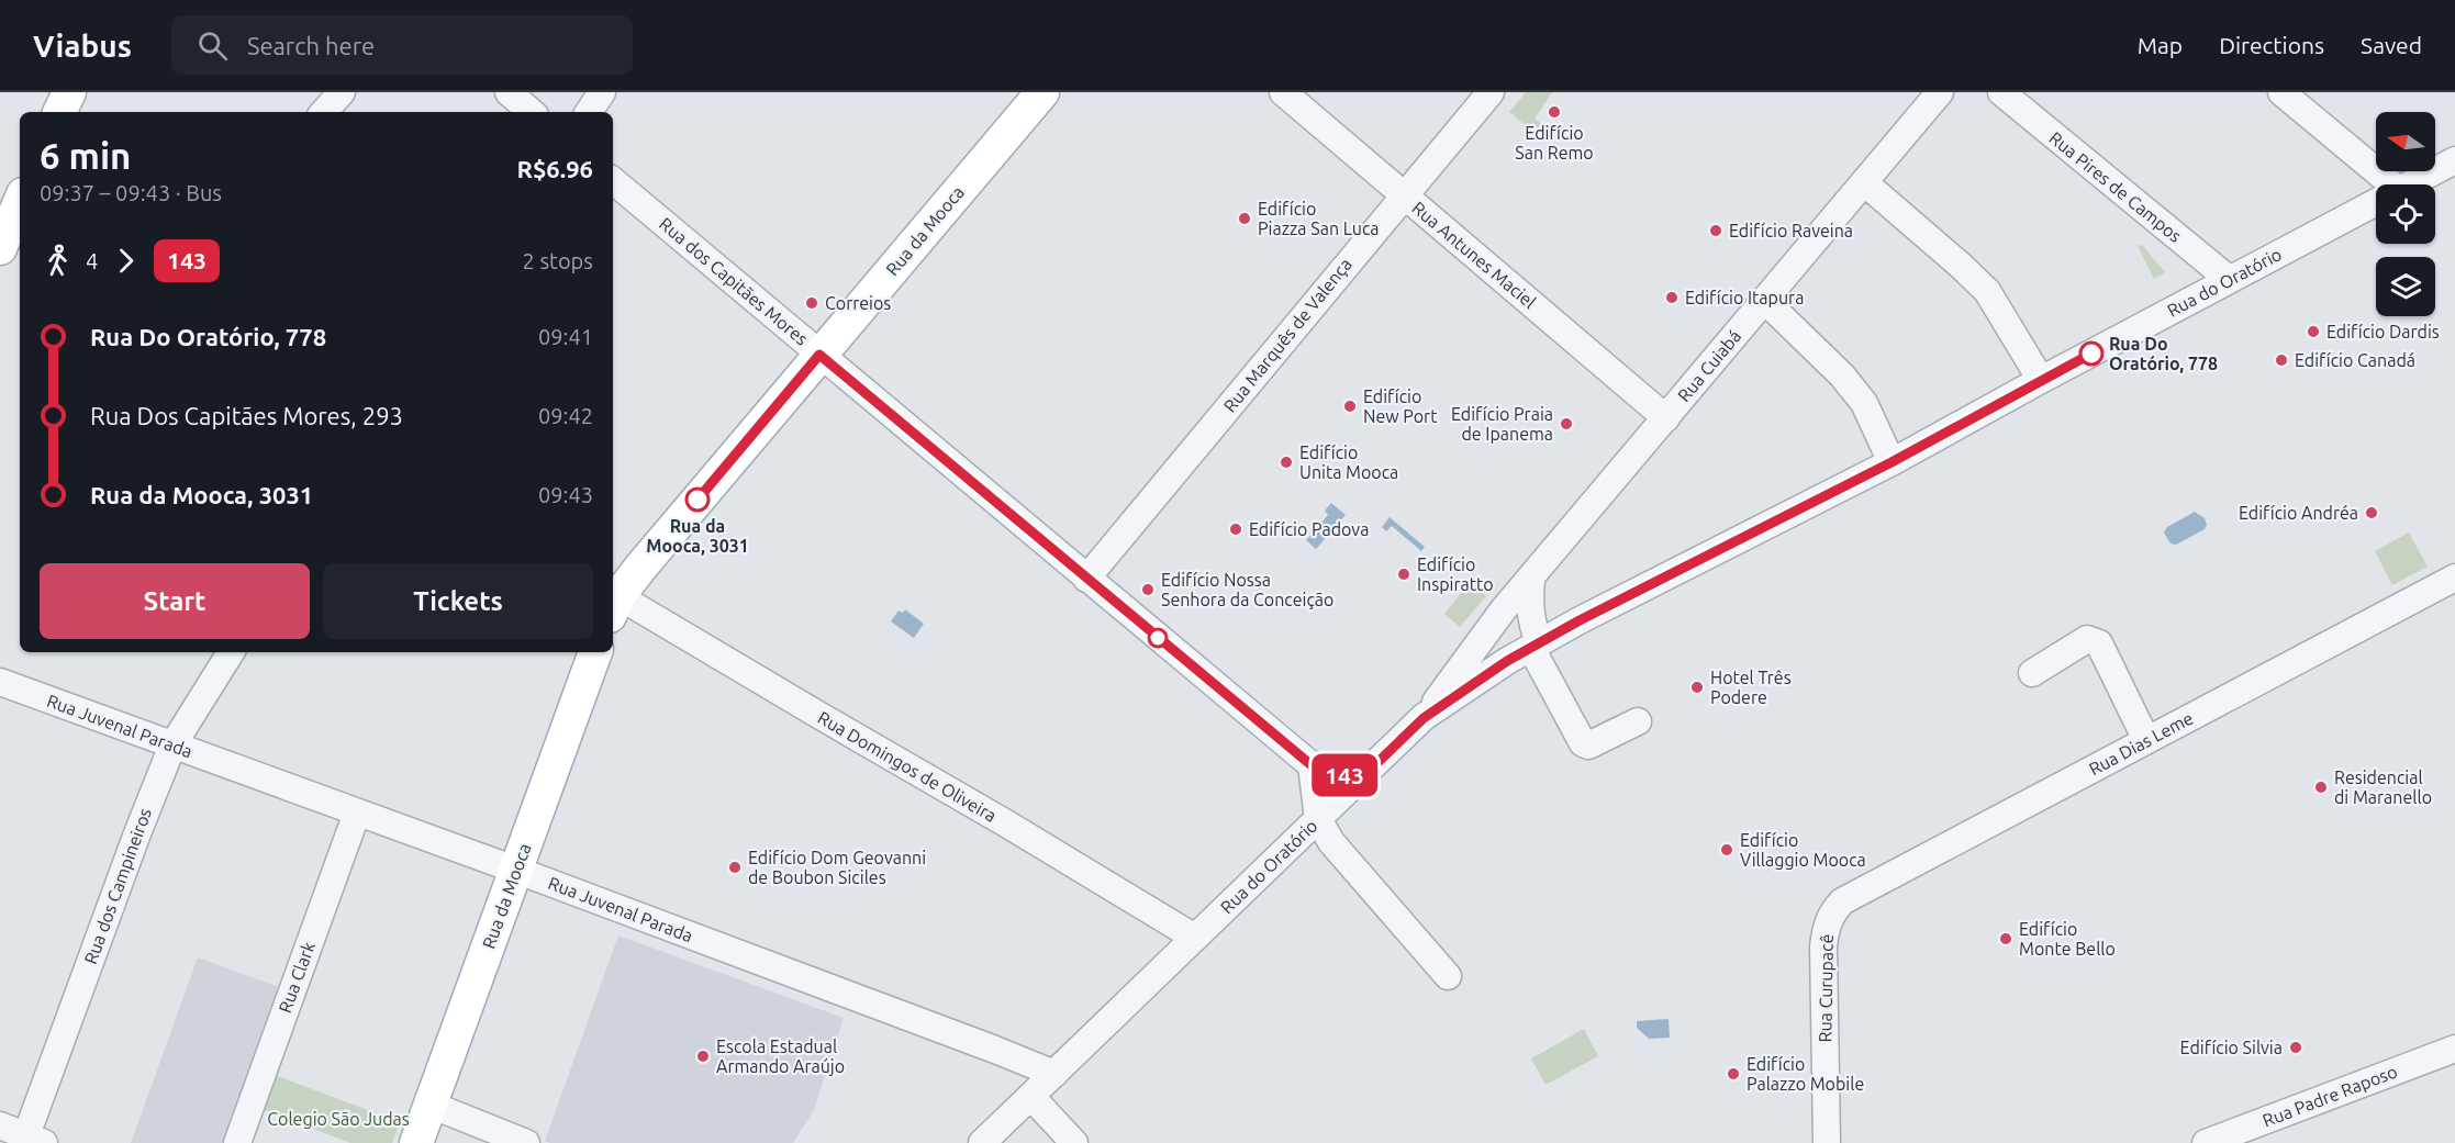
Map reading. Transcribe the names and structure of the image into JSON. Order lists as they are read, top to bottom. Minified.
{"streets":{"main road":["Rua da Mooca"],"street":["Rua Pires de Campos","Rua Antunes Maciel","Rua dos Capitães Mores","Rua do Oratório","Rua Marquês de Valença","Rua Cuiabá","Rua Juvenal Parada","Rua Dias Leme","Rua Domingos de Oliveira","Rua dos Campineiros","Rua Clark","Rua Curupacê","Rua Padre Raposo"]},"crossings":[["Rua Pires de Campos","Rua do Oratório"],["Rua da Mooca","Rua dos Capitães Mores"],["Rua da Mooca","Rua Juvenal Parada"],["Rua da Mooca","Rua Domingos de Oliveira"],["Rua Antunes Maciel","Rua Marquês de Valença"],["Rua Antunes Maciel","Rua Cuiabá"],["Rua dos Capitães Mores","Rua do Oratório"],["Rua dos Capitães Mores","Rua Marquês de Valença"],["Rua do Oratório","Rua Cuiabá"],["Rua do Oratório","Rua Juvenal Parada"],["Rua do Oratório","Rua Domingos de Oliveira"],["Rua Juvenal Parada","Rua dos Campineiros"],["Rua Juvenal Parada","Rua Clark"],["Rua Dias Leme","Rua Curupacê"]],"parks":["Colegio São Judas"],"places":["Edifício San Remo","Edifício Piazza San Luca","Edifício Raveina","Edifício Itapura","Correios","Edifício Dardis","Rua Do Oratório, 778","Edifício Canadá","Edifício New Port","Edifício Praia de Ipanema","Edifício Unita Mooca","Rua da Mooca, 3031","Edifício Andréa","Edifício Padova","Edifício Inspiratto","Edifício Nossa Senhora da Conceição","Hotel Três Podere","Residencial di Maranello","Edifício Villaggio Mooca","Edifício Dom Geovanni de Boubon Siciles","Edifício Monte Bello","Edifício Silvia","Escola Estadual Armando Araújo","Edifício Palazzo Mobile"],"lines":["bus line 143"],"north":"left","page":{"header":"Viabus","search":"Search here","nav":["Map","Directions","Saved"],"on_map":"143","heading":["6 min","09:37 – 09:43 · Bus","R$6.96"],"legs":["4","143","2 stops"],"list":[{"name":"Rua Do Oratório, 778","value":"09:41"},{"name":"Rua Dos Capitães Mores, 293","value":"09:42"},{"name":"Rua da Mooca, 3031","value":"09:43"}],"buttons":["Start","Tickets"]}}
